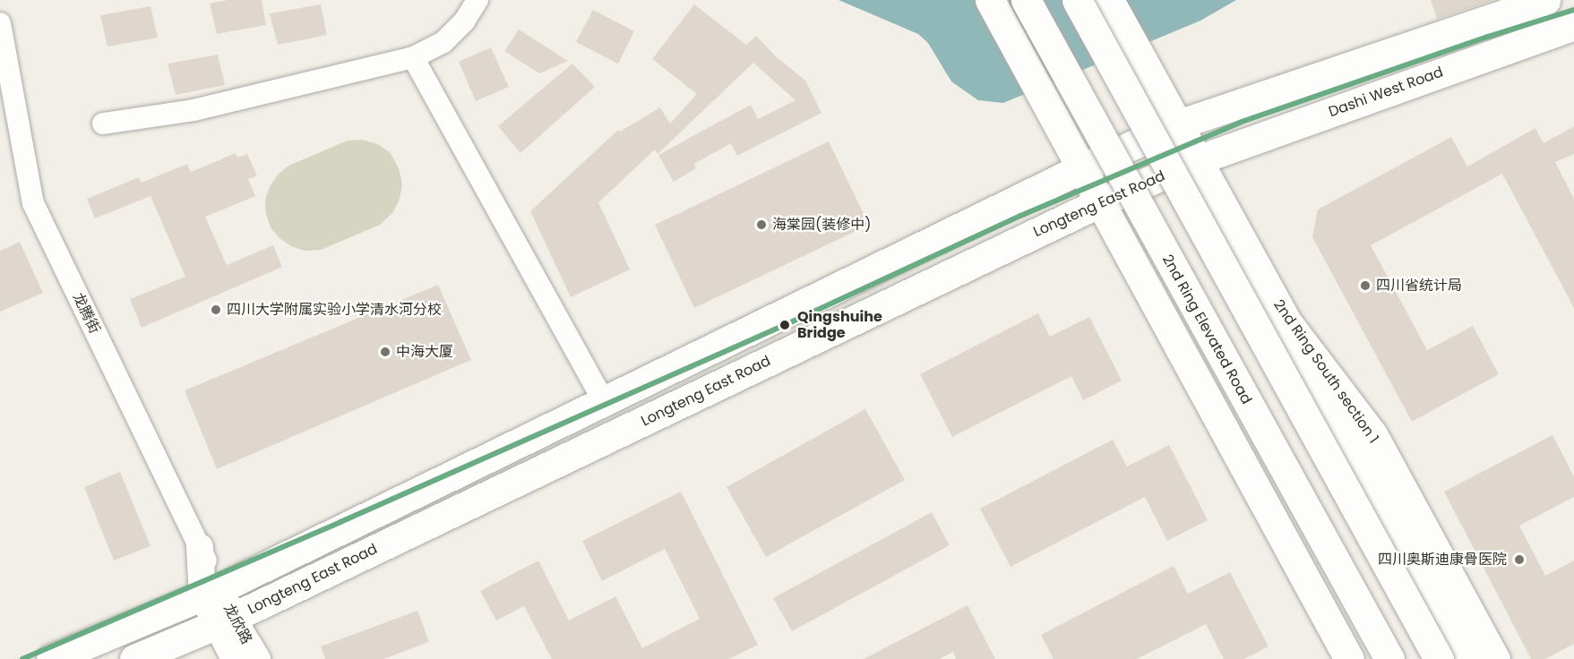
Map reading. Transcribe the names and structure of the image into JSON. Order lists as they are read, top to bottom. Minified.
{"streets":{"main road":["Dashi West Road","Longteng East Road","2nd Ring Elevated Road","2nd Ring South section 1"],"street":["龙腾街","龙欣路"]},"crossings":[["Dashi West Road","Longteng East Road"],["Dashi West Road","2nd Ring South section 1"],["Longteng East Road","2nd Ring South section 1"],["Longteng East Road","龙欣路"],["龙腾街","龙欣路"]],"places":["海棠园(装修中)","四川省统计局","四川大学附属实验小学清水河分校","Qingshuihe Bridge","中海大厦","四川奥斯迪康骨医院"]}
